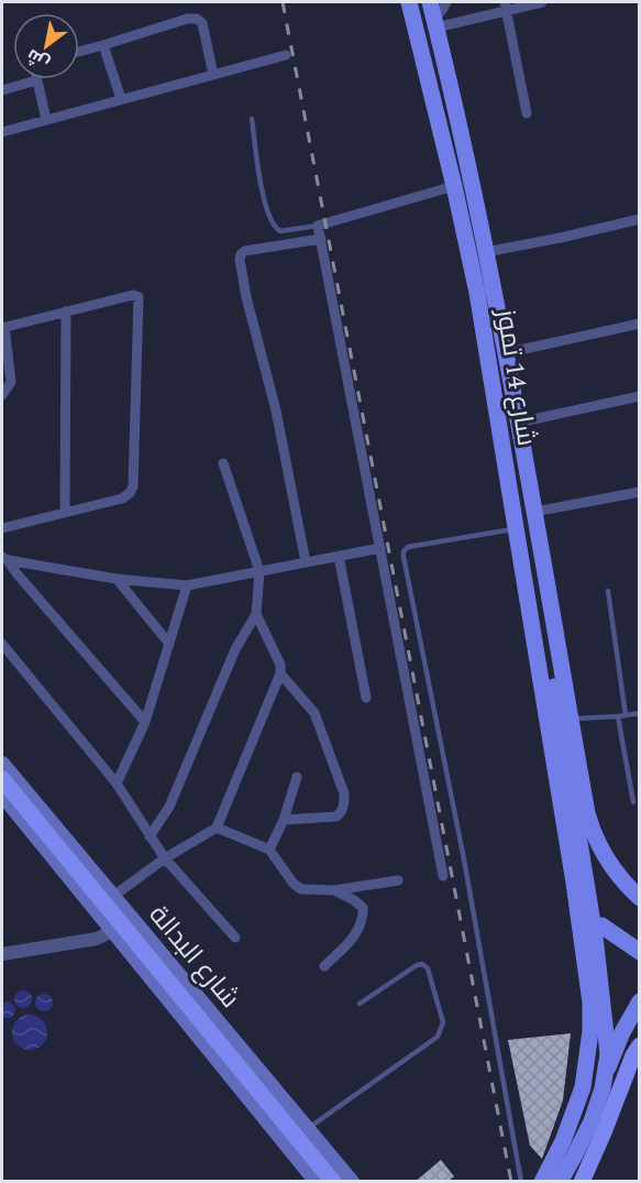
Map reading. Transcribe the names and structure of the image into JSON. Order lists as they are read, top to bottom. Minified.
{"streets":{"main road":["شارع 14 تموز","شارع البدالة"]},"north":"bottom left"}
